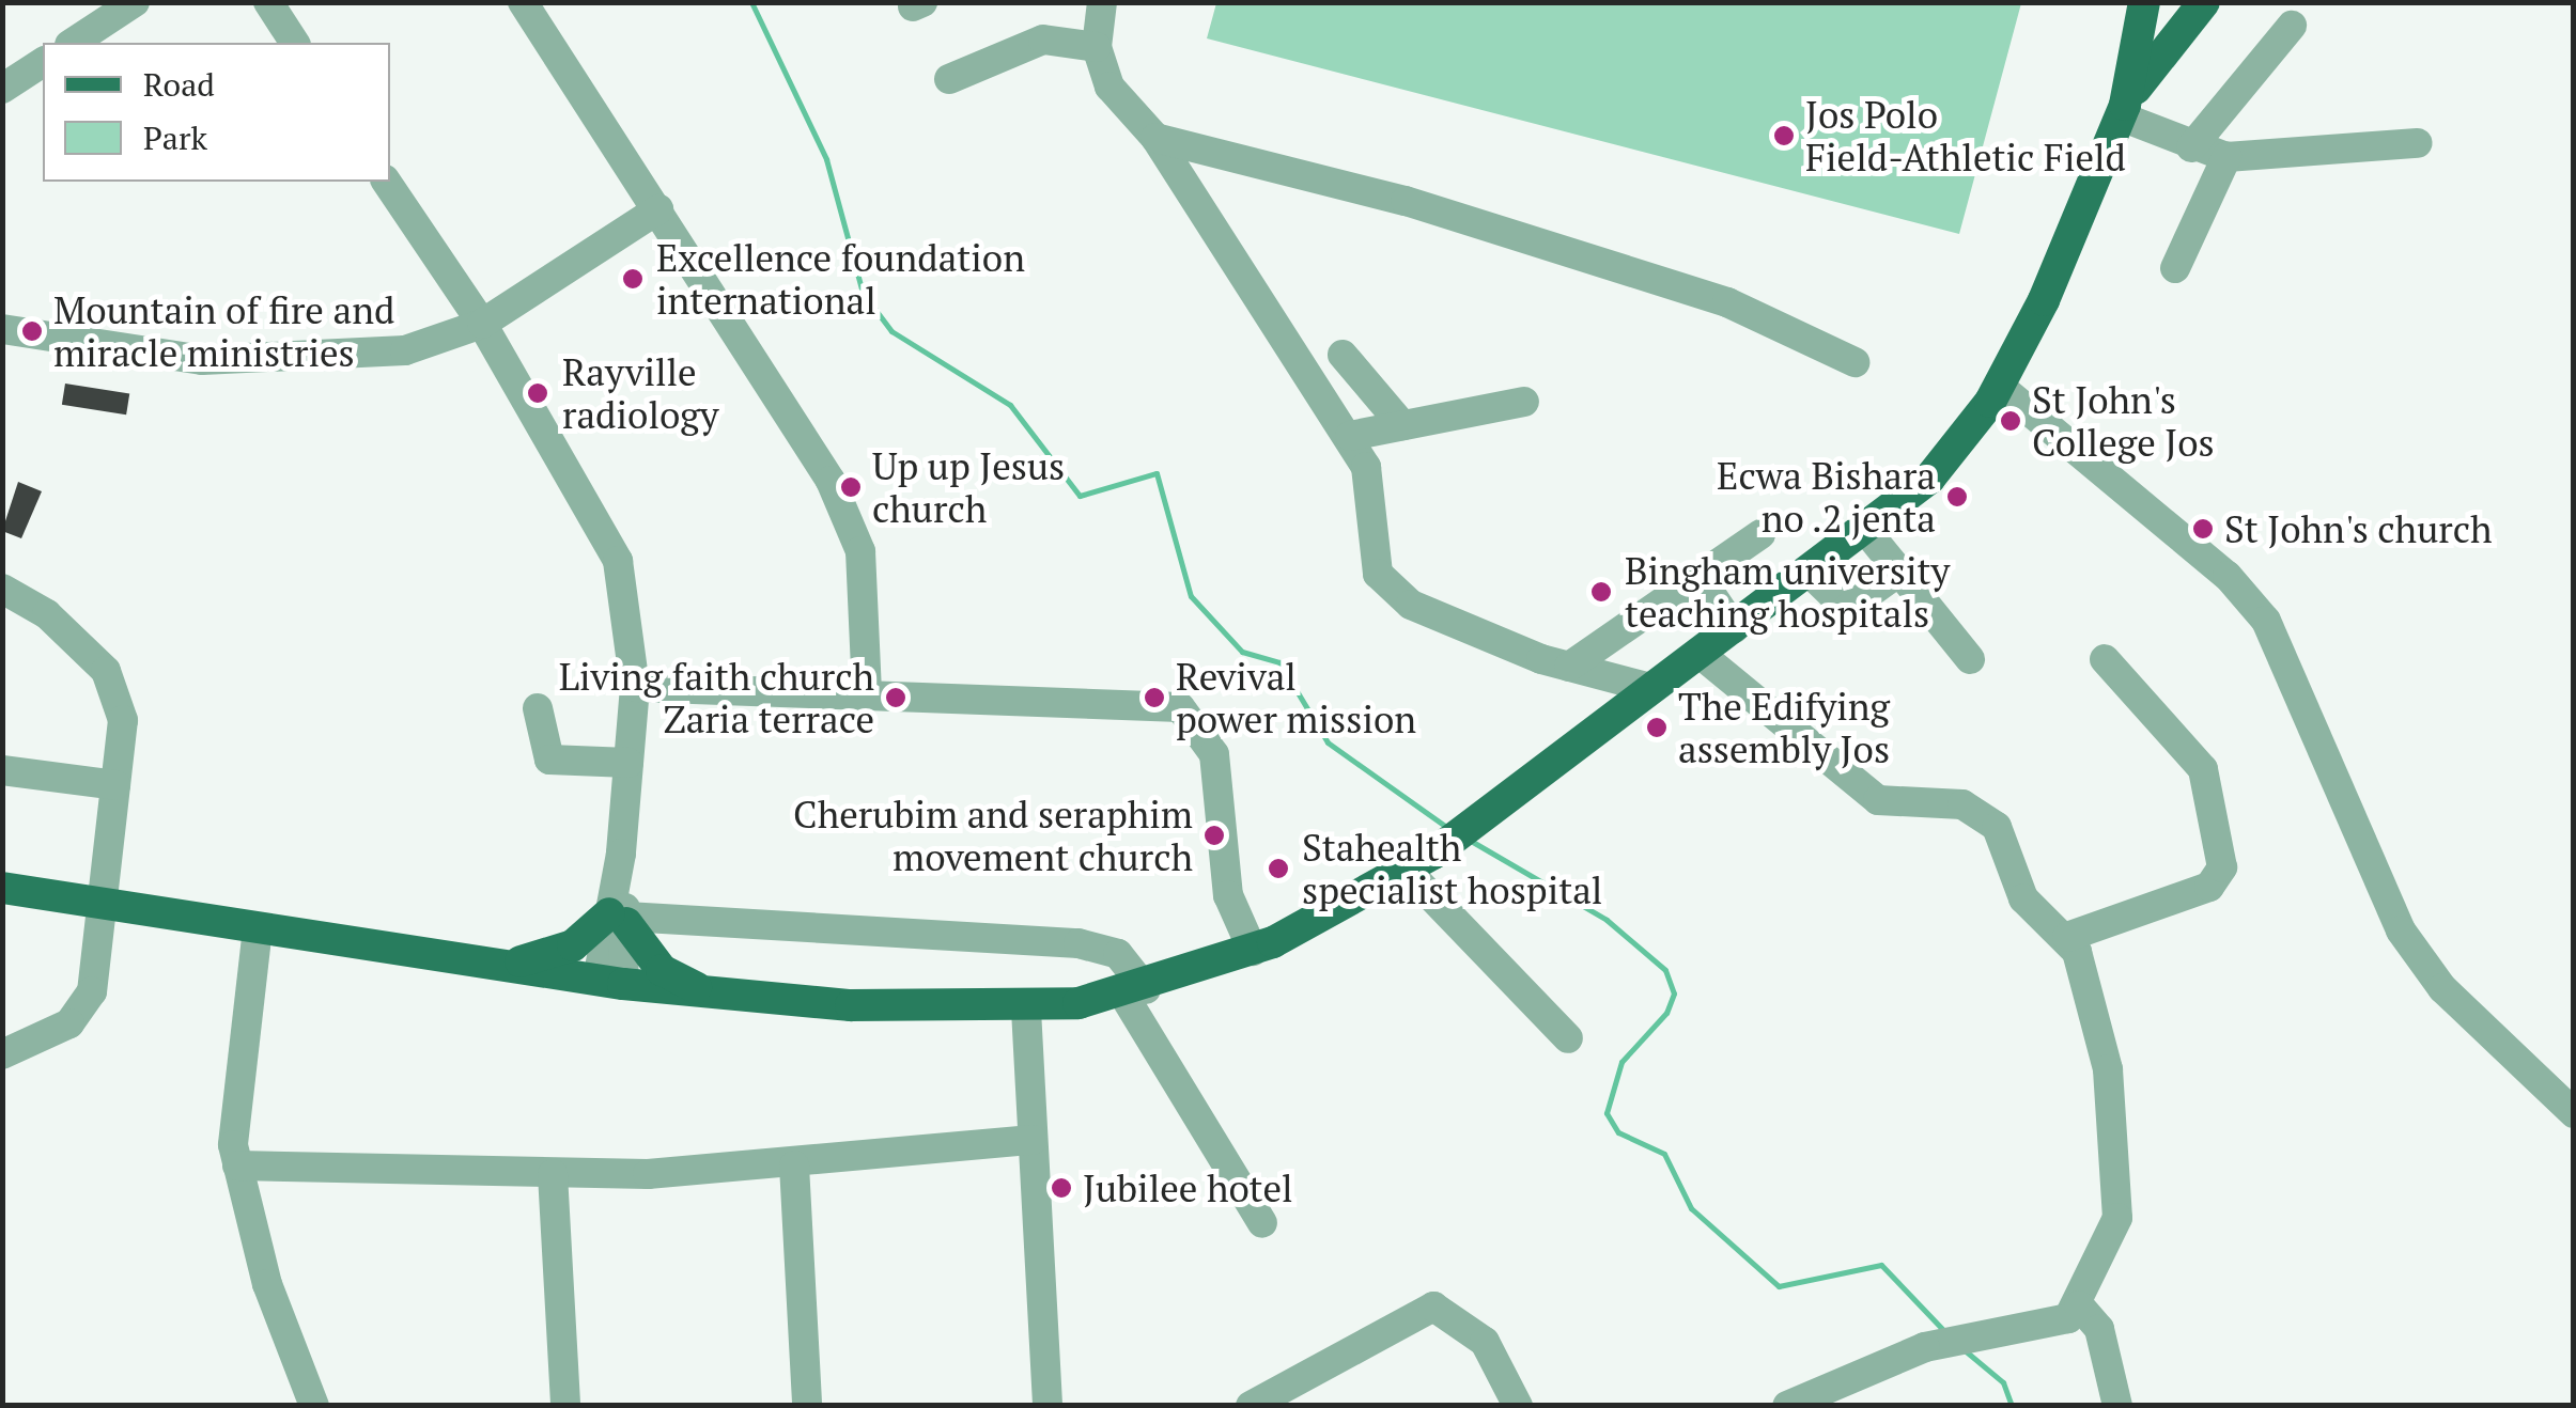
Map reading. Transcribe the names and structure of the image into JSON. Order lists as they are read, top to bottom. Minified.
{"places":["Jos Polo Field-Athletic Field","Excellence foundation international","Mountain of fire and miracle ministries","Rayville radiology","St John's College Jos","Up up Jesus church","Ecwa Bishara no .2 jenta","St John's church","Bingham university teaching hospitals","Living faith church Zaria terrace","Revival power mission","The Edifying assembly Jos","Cherubim and seraphim movement church","Stahealth specialist hospital","Jubilee hotel"],"legend":["Road","Park"]}
